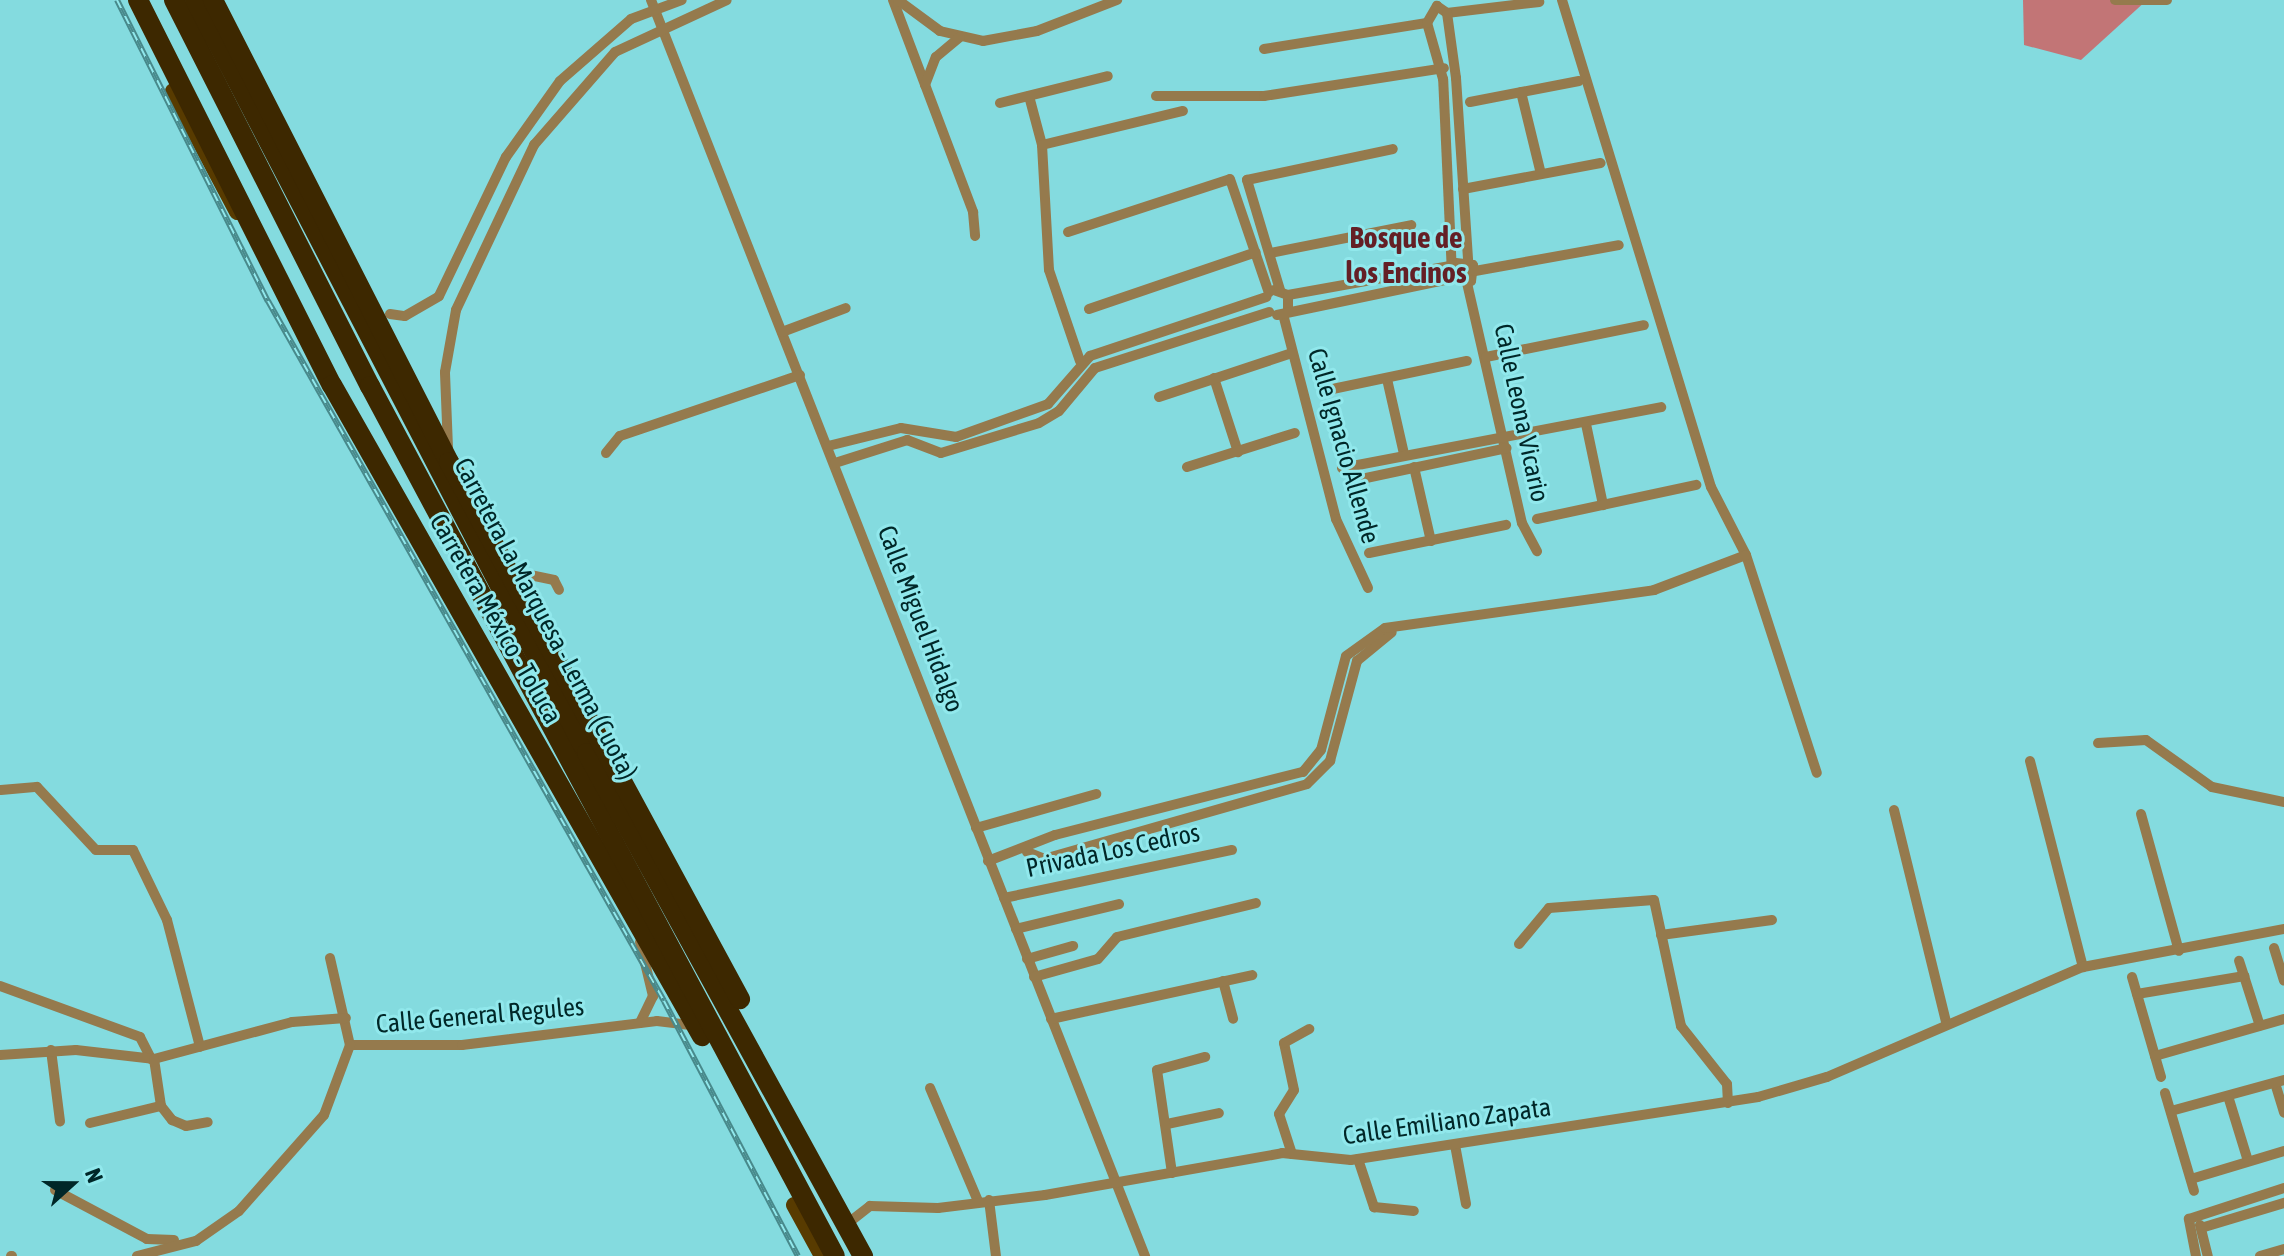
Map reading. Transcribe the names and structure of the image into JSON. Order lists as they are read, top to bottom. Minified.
{"streets":{"highway":["Carretera México - Toluca","Carretera La Marquesa - Lerma (Cuota)"],"street":["Calle Leona Vicario","Calle Ignacio Allende","Calle Miguel Hidalgo","Privada Los Cedros","Calle General Regules","Calle Emiliano Zapata"]},"crossings":[["Carretera México - Toluca","Calle General Regules"],["Carretera México - Toluca","Calle Emiliano Zapata"],["Calle Miguel Hidalgo","Privada Los Cedros"],["Calle Miguel Hidalgo","Calle Emiliano Zapata"]],"districts":["Bosque de los Encinos"],"north":"right"}
